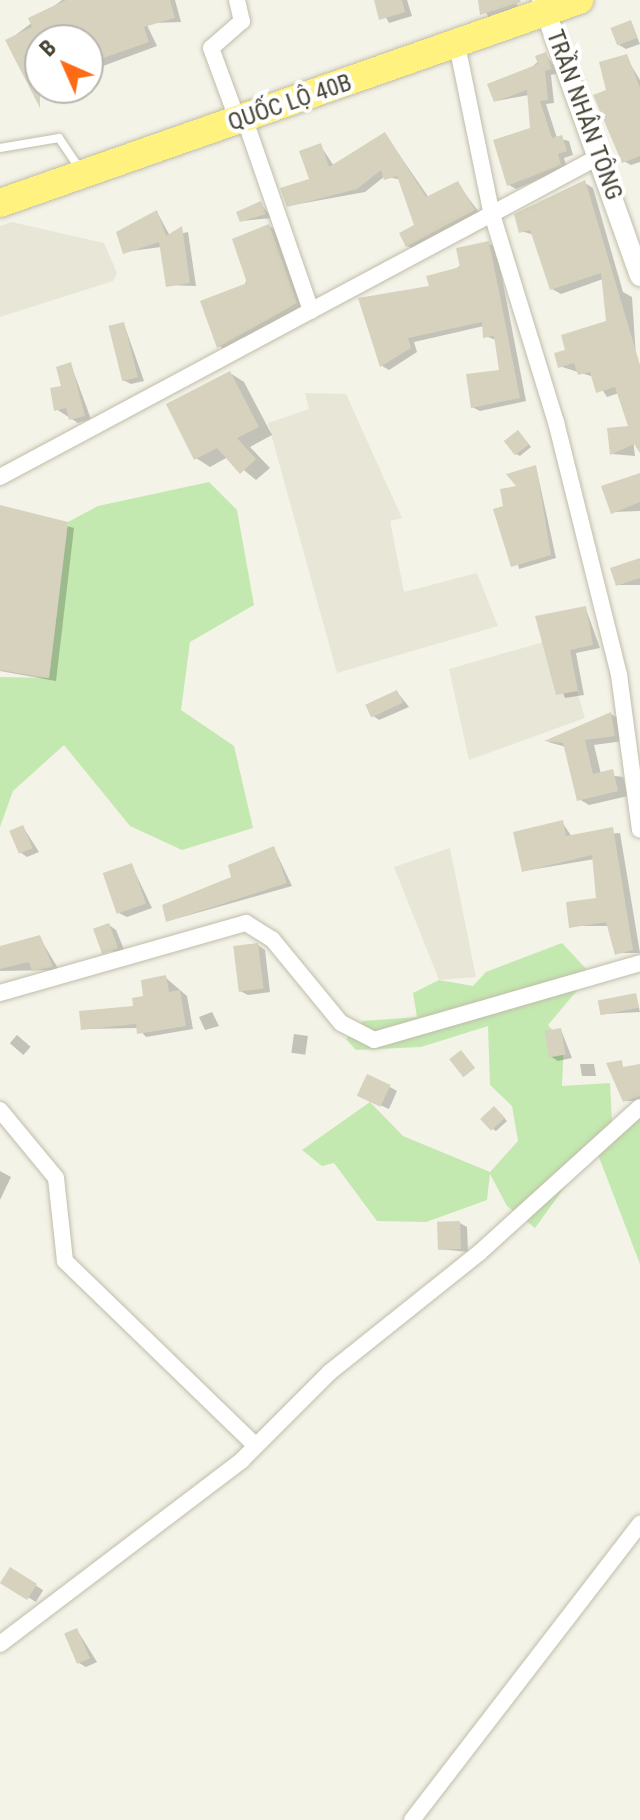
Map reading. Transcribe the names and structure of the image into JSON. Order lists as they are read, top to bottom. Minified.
{"streets":{"highway":["QUỐC LỘ 40B"],"street":["TRẦN NHÂN TÔNG"]},"crossings":[["QUỐC LỘ 40B","TRẦN NHÂN TÔNG"]],"north":"top left"}
